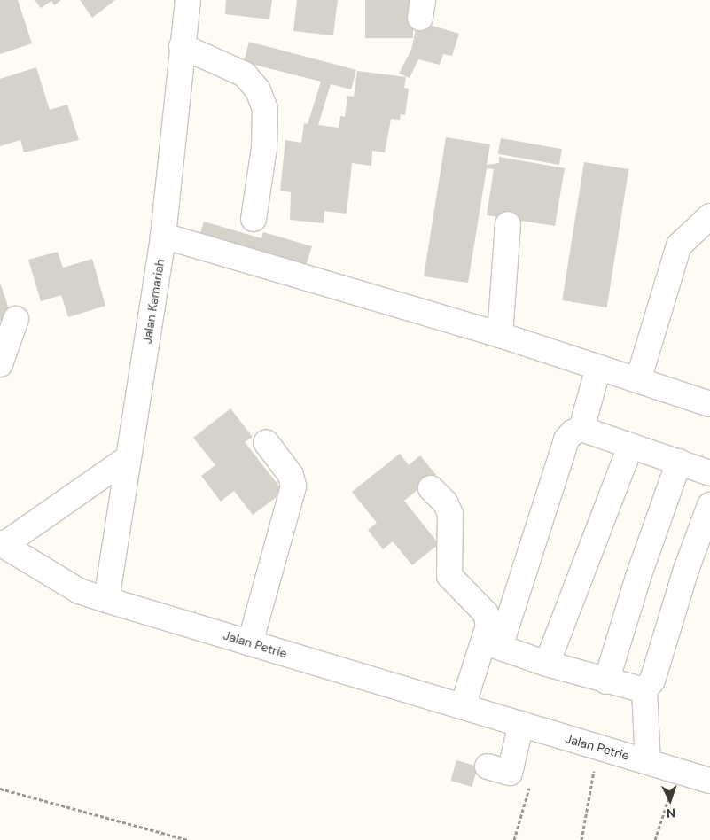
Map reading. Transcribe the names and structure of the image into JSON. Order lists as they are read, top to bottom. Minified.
{"streets":{"street":["Jalan Kamariah","Jalan Petrie"]},"crossings":[["Jalan Kamariah","Jalan Petrie"]],"north":"bottom"}
